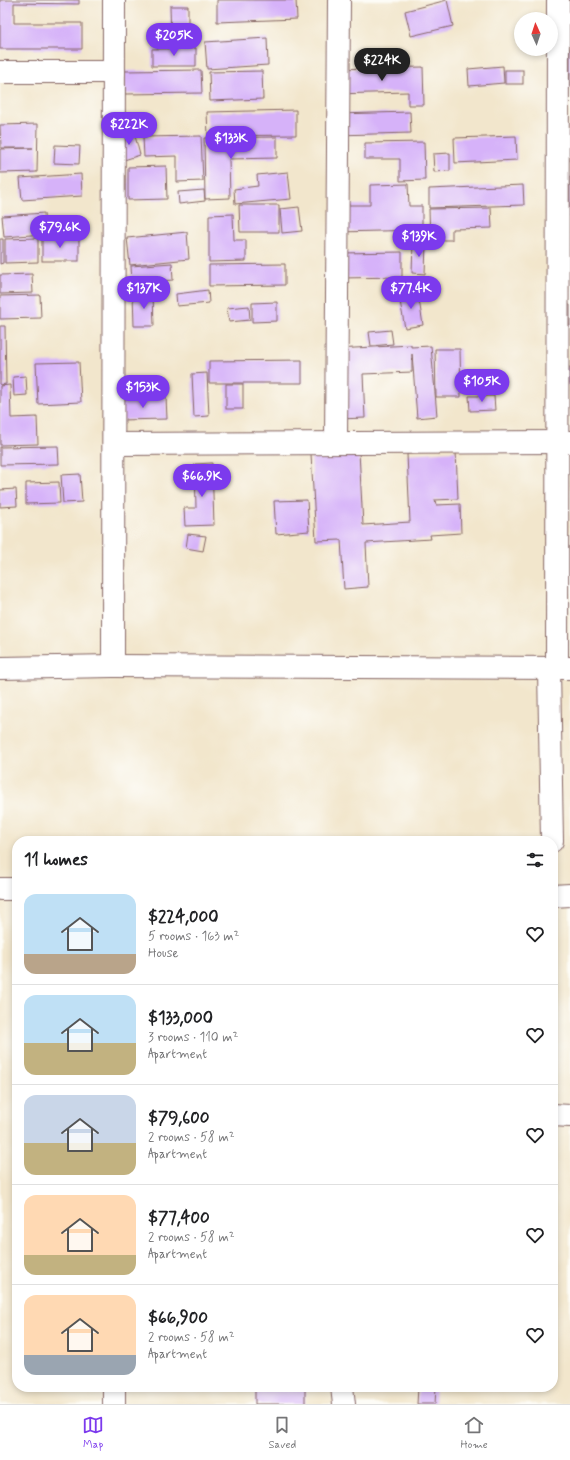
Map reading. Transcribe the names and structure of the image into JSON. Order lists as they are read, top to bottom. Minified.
{"north":"top","page":{"price":["$205K","$224K","$222K","$133K","$79.6K","$139K","$137K","$77.4K","$105K","$153K","$66.9K"],"heading":"11 homes","list":[{"name":"$224,000","note":"5 rooms · 163 m² · House"},{"name":"$133,000","note":"3 rooms · 110 m² · Apartment"},{"name":"$79,600","note":"2 rooms · 58 m² · Apartment"},{"name":"$77,400","note":"2 rooms · 58 m² · Apartment"},{"name":"$66,900","note":"2 rooms · 58 m² · Apartment"}],"tabs":["Map","Saved","Home"]}}
